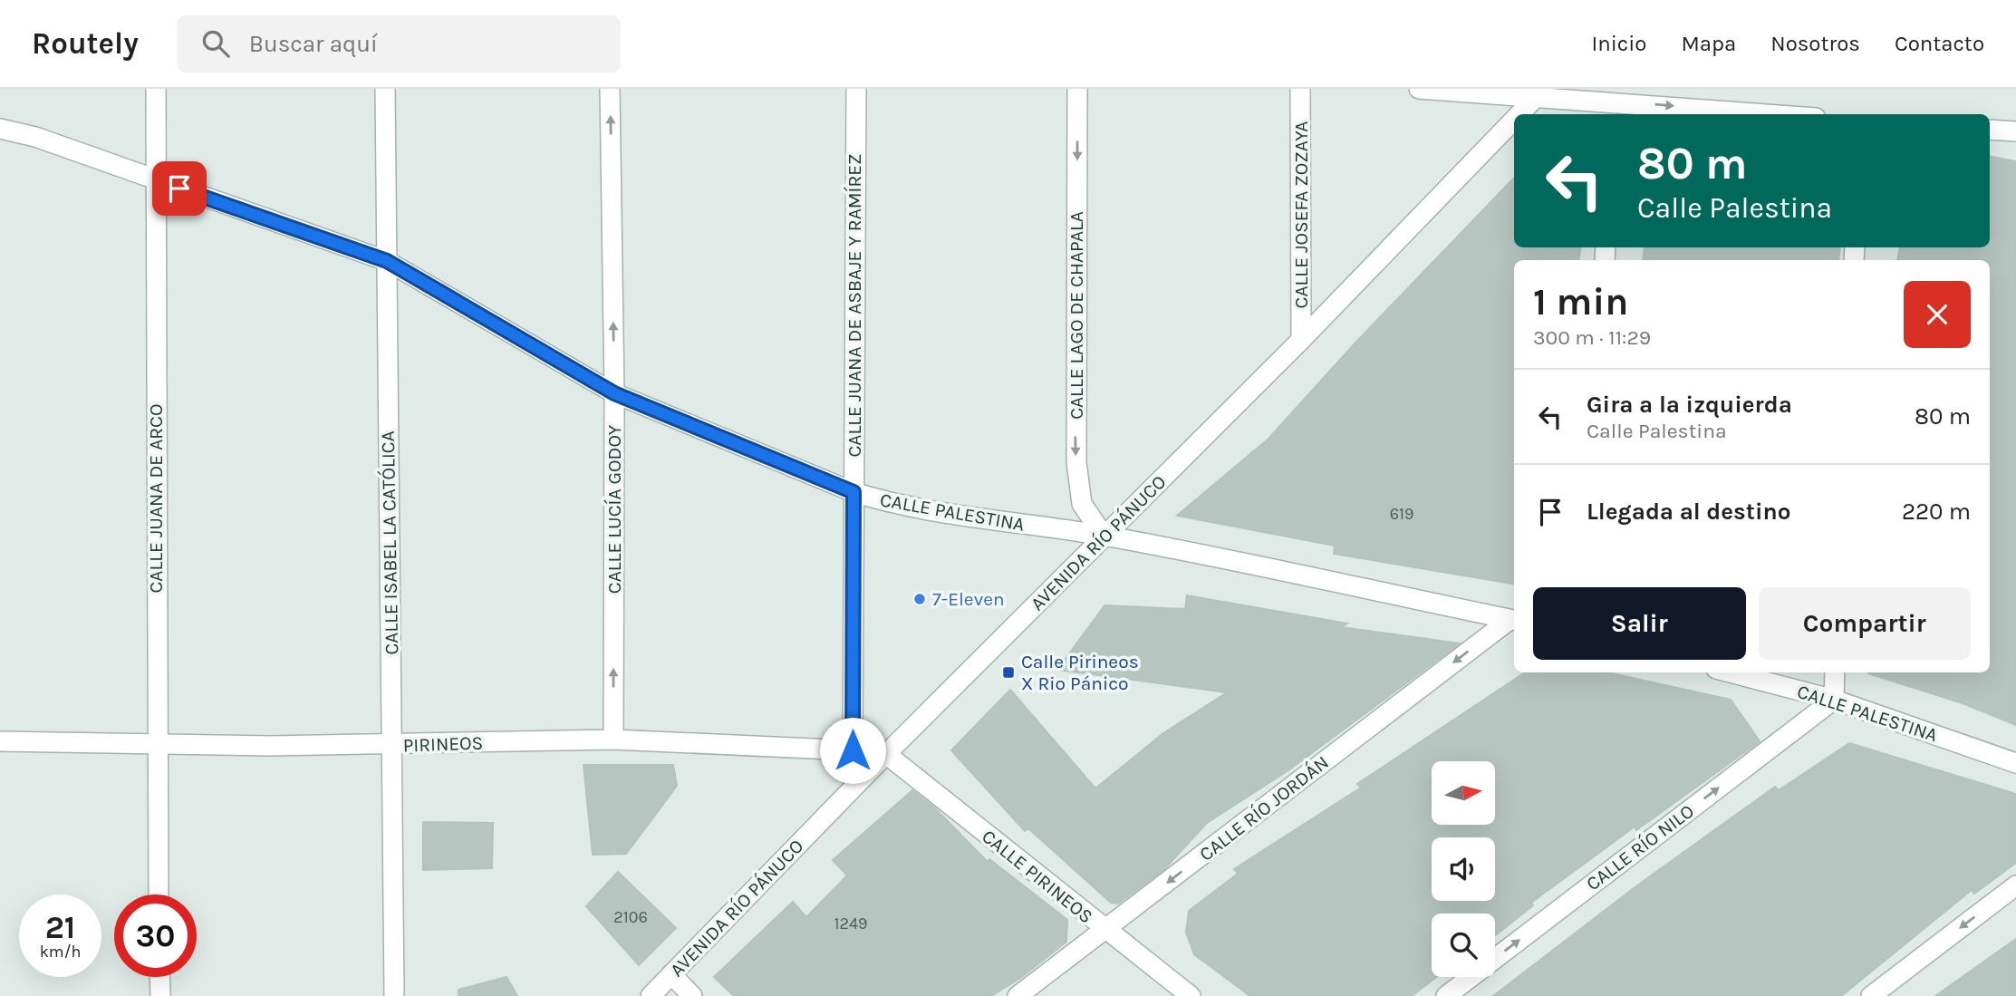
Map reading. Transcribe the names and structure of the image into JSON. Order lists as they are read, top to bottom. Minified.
{"streets":{"street":["CALLE JOSEFA ZOZAYA","CALLE JUANA DE ASBAJE Y RAMÍREZ","CALLE LAGO DE CHAPALA","CALLE JUANA DE ARCO","CALLE LUCÍA GODOY","CALLE PALESTINA","CALLE ISABEL LA CATÓLICA","AVENIDA RÍO PÁNUCO","PIRINEOS","CALLE RÍO JORDÁN","CALLE RÍO NILO","CALLE PIRINEOS"]},"crossings":[["CALLE JOSEFA ZOZAYA","AVENIDA RÍO PÁNUCO"],["CALLE JUANA DE ASBAJE Y RAMÍREZ","CALLE PALESTINA"],["CALLE JUANA DE ASBAJE Y RAMÍREZ","PIRINEOS"],["CALLE LAGO DE CHAPALA","CALLE PALESTINA"],["CALLE LAGO DE CHAPALA","AVENIDA RÍO PÁNUCO"],["CALLE JUANA DE ARCO","CALLE PALESTINA"],["CALLE JUANA DE ARCO","PIRINEOS"],["CALLE LUCÍA GODOY","CALLE PALESTINA"],["CALLE LUCÍA GODOY","PIRINEOS"],["CALLE PALESTINA","CALLE ISABEL LA CATÓLICA"],["CALLE PALESTINA","AVENIDA RÍO PÁNUCO"],["CALLE PALESTINA","CALLE RÍO JORDÁN"],["CALLE PALESTINA","CALLE RÍO NILO"],["CALLE ISABEL LA CATÓLICA","PIRINEOS"],["AVENIDA RÍO PÁNUCO","PIRINEOS"],["AVENIDA RÍO PÁNUCO","CALLE PIRINEOS"],["PIRINEOS","CALLE PIRINEOS"],["CALLE RÍO JORDÁN","CALLE PIRINEOS"]],"one_way":["CALLE LAGO DE CHAPALA","CALLE LUCÍA GODOY","CALLE RÍO JORDÁN","CALLE RÍO NILO"],"places":{"other":["7-Eleven"],"transit":["Calle Pirineos X Rio Pánico"]},"house_numbers":["619","2106","1249"],"north":"right","page":{"header":"Routely","search":"Buscar aquí","nav":["Inicio","Mapa","Nosotros","Contacto"],"turn":["80 m","Calle Palestina"],"heading":["1 min","300 m · 11:29"],"list":[{"name":"Gira a la izquierda","note":"Calle Palestina","value":"80 m"},{"name":"Llegada al destino","value":"220 m"}],"buttons":["Salir","Compartir"],"speed":"21 km/h","limit":"30"}}
